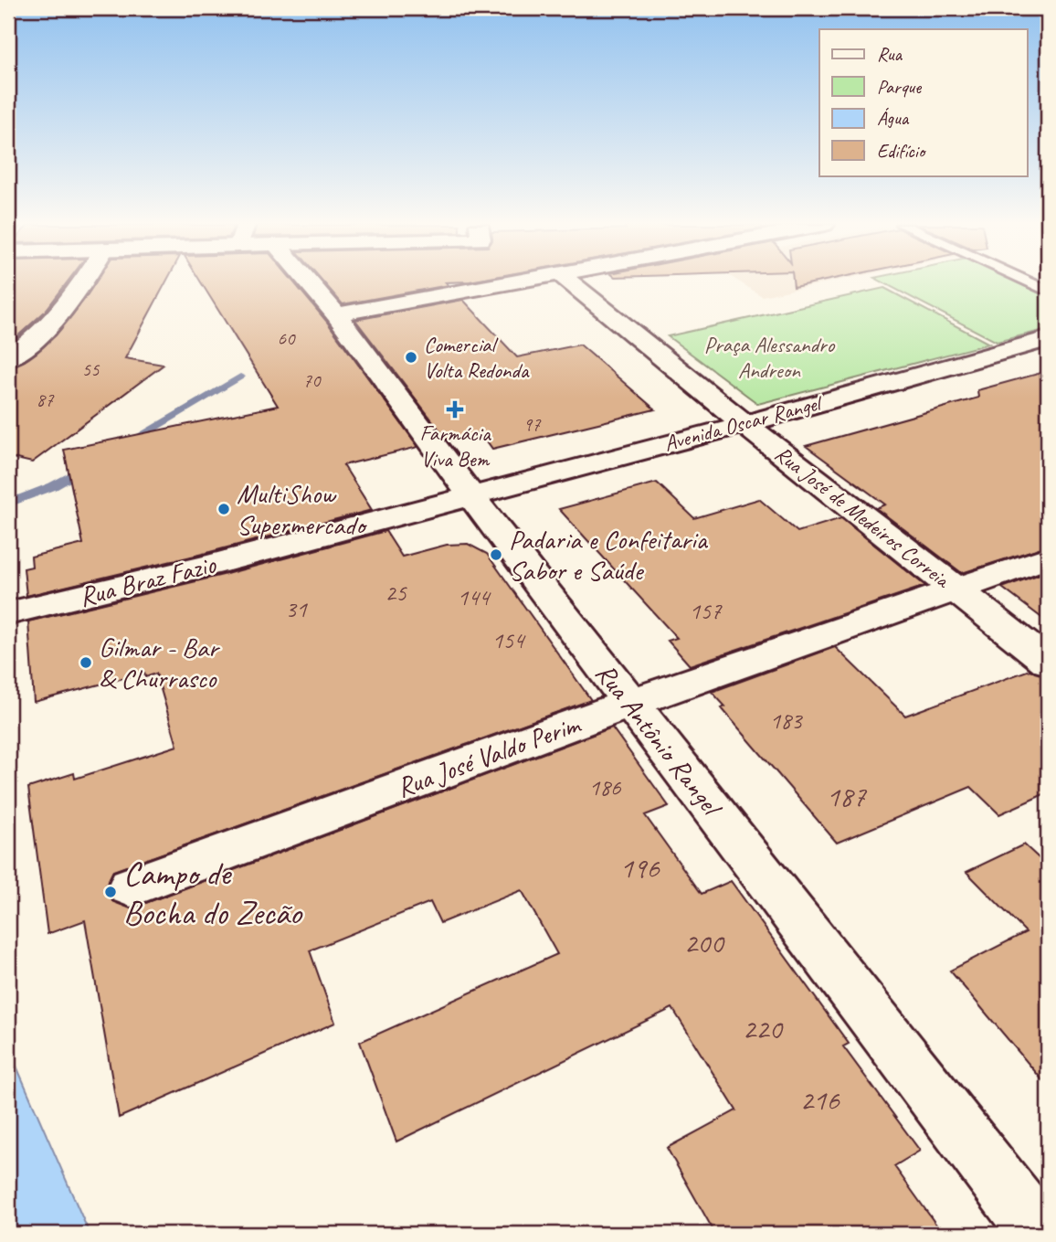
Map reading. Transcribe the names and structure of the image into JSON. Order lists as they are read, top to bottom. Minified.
{"streets":{"street":["Avenida Oscar Rangel","Rua José de Medeiros Correia","Rua Braz Fazio","Rua Antônio Rangel","Rua José Valdo Perim"]},"crossings":[["Avenida Oscar Rangel","Rua José de Medeiros Correia"],["Avenida Oscar Rangel","Rua Braz Fazio"],["Avenida Oscar Rangel","Rua Antônio Rangel"],["Rua José de Medeiros Correia","Rua José Valdo Perim"],["Rua Braz Fazio","Rua Antônio Rangel"],["Rua Antônio Rangel","Rua José Valdo Perim"]],"parks":["Praça Alessandro Andreon"],"places":{"other":["Comercial Volta Redonda","MultiShow Supermercado","Padaria e Confeitaria Sabor e Saúde","Gilmar - Bar & Churrasco","Campo de Bocha do Zecão"],"health":["Farmácia Viva Bem"]},"house_numbers":["60","55","70","87","97","25","144","31","157","154","183","186","187","196","200","220","216"],"legend":["Rua","Parque","Água","Edifício"]}
